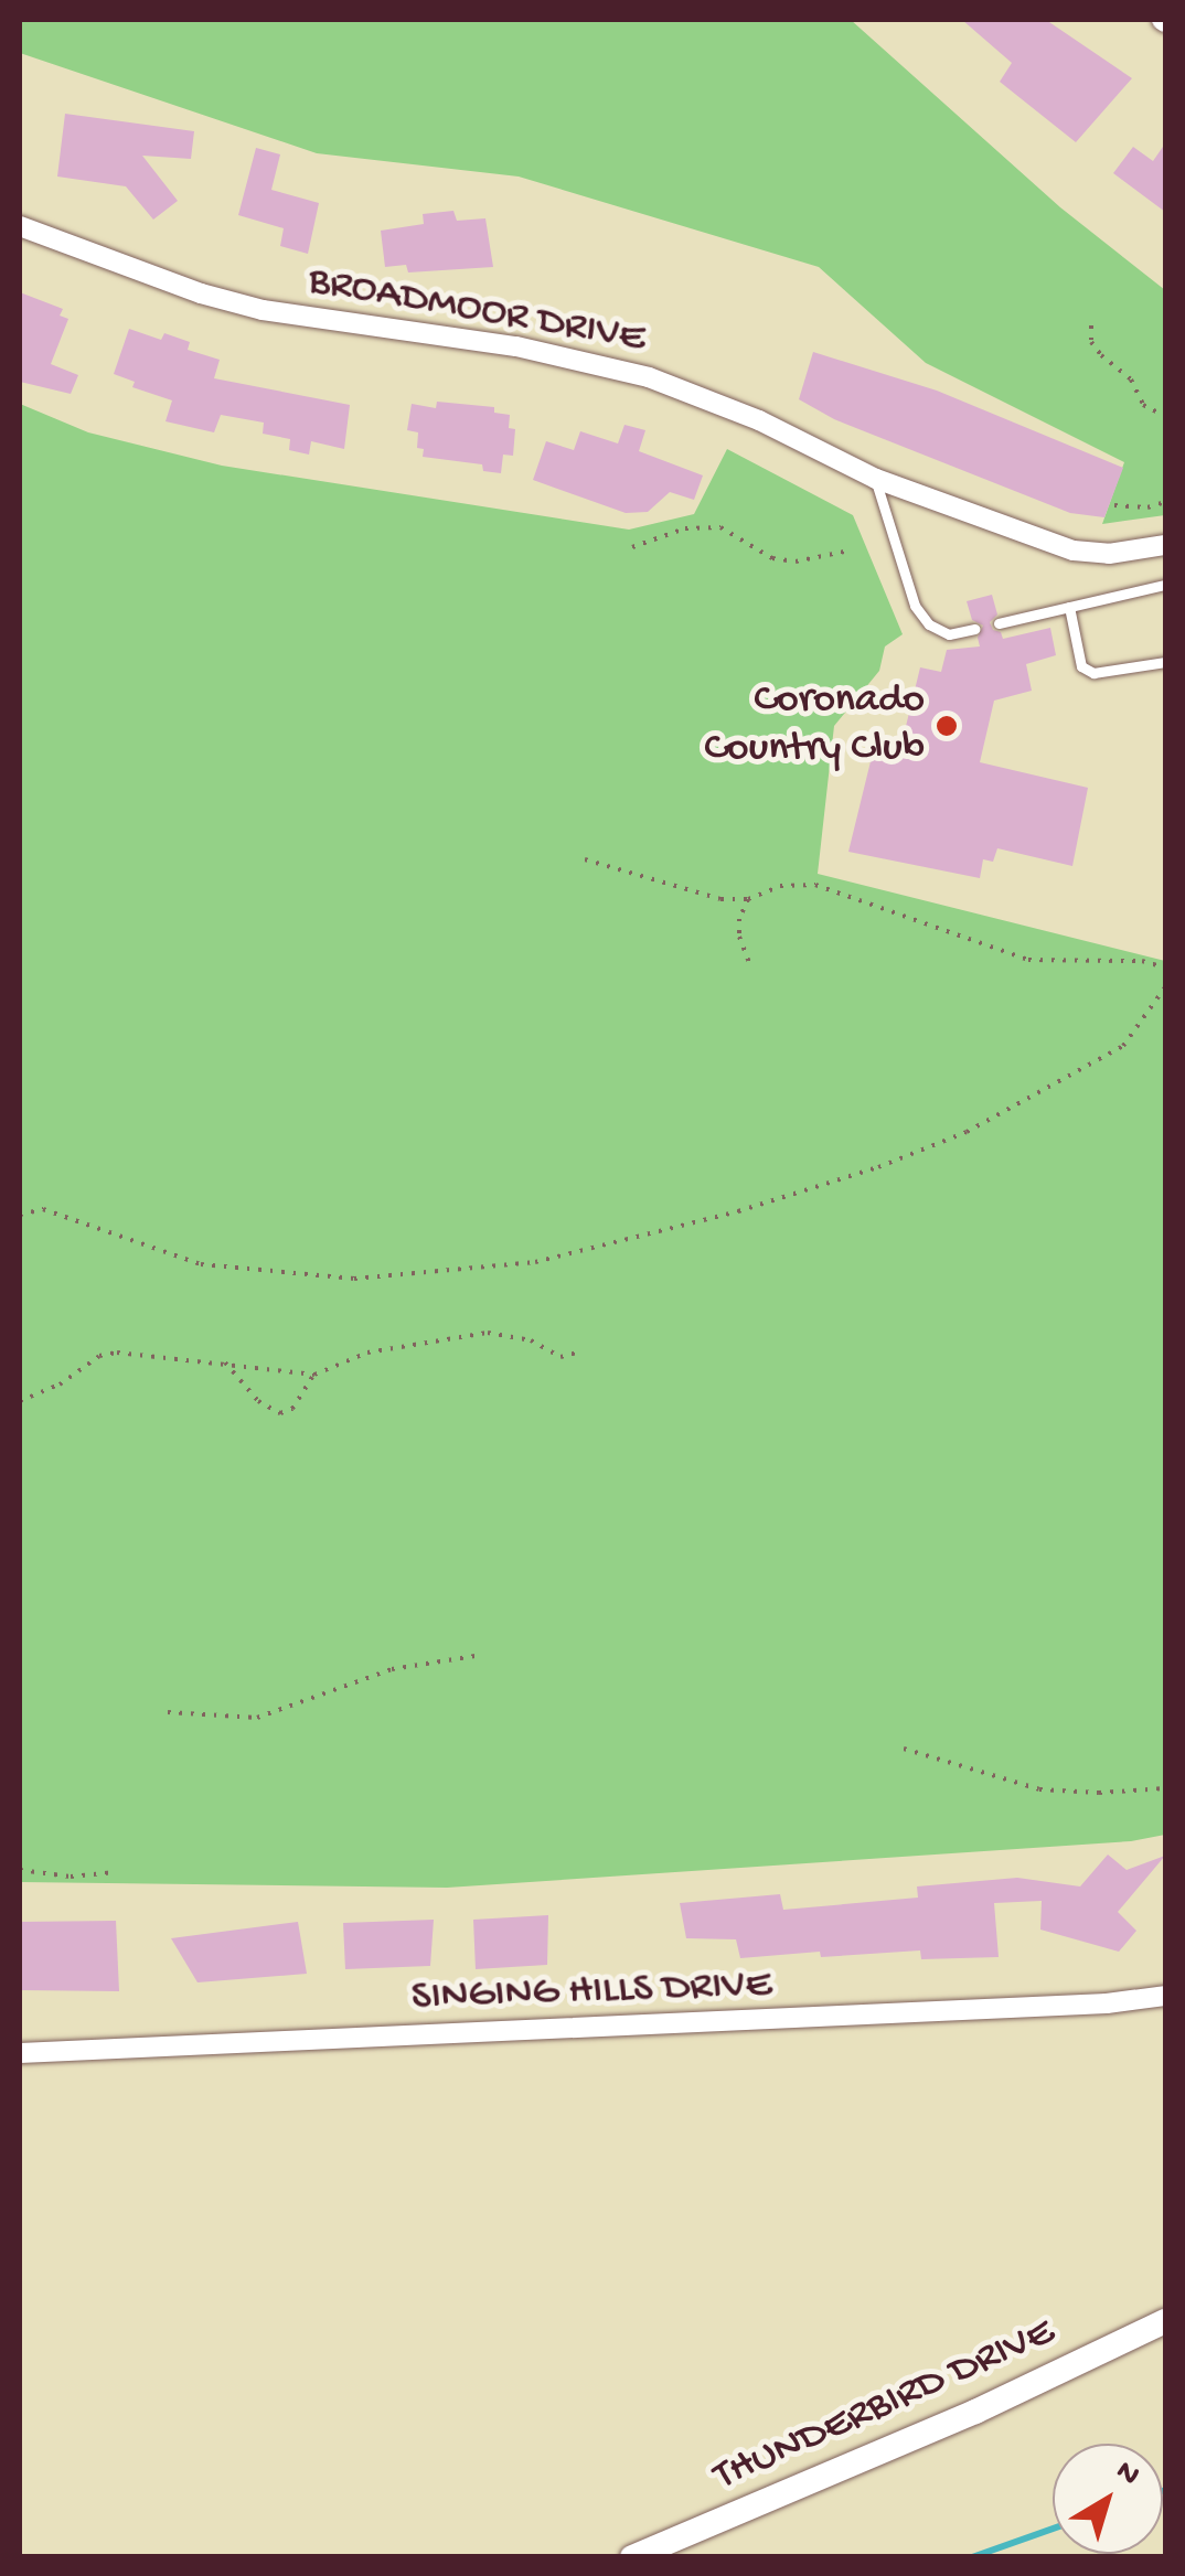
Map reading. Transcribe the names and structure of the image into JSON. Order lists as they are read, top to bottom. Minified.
{"streets":{"street":["BROADMOOR DRIVE","SINGING HILLS DRIVE","THUNDERBIRD DRIVE"]},"places":["Coronado Country Club"],"north":"top right"}
